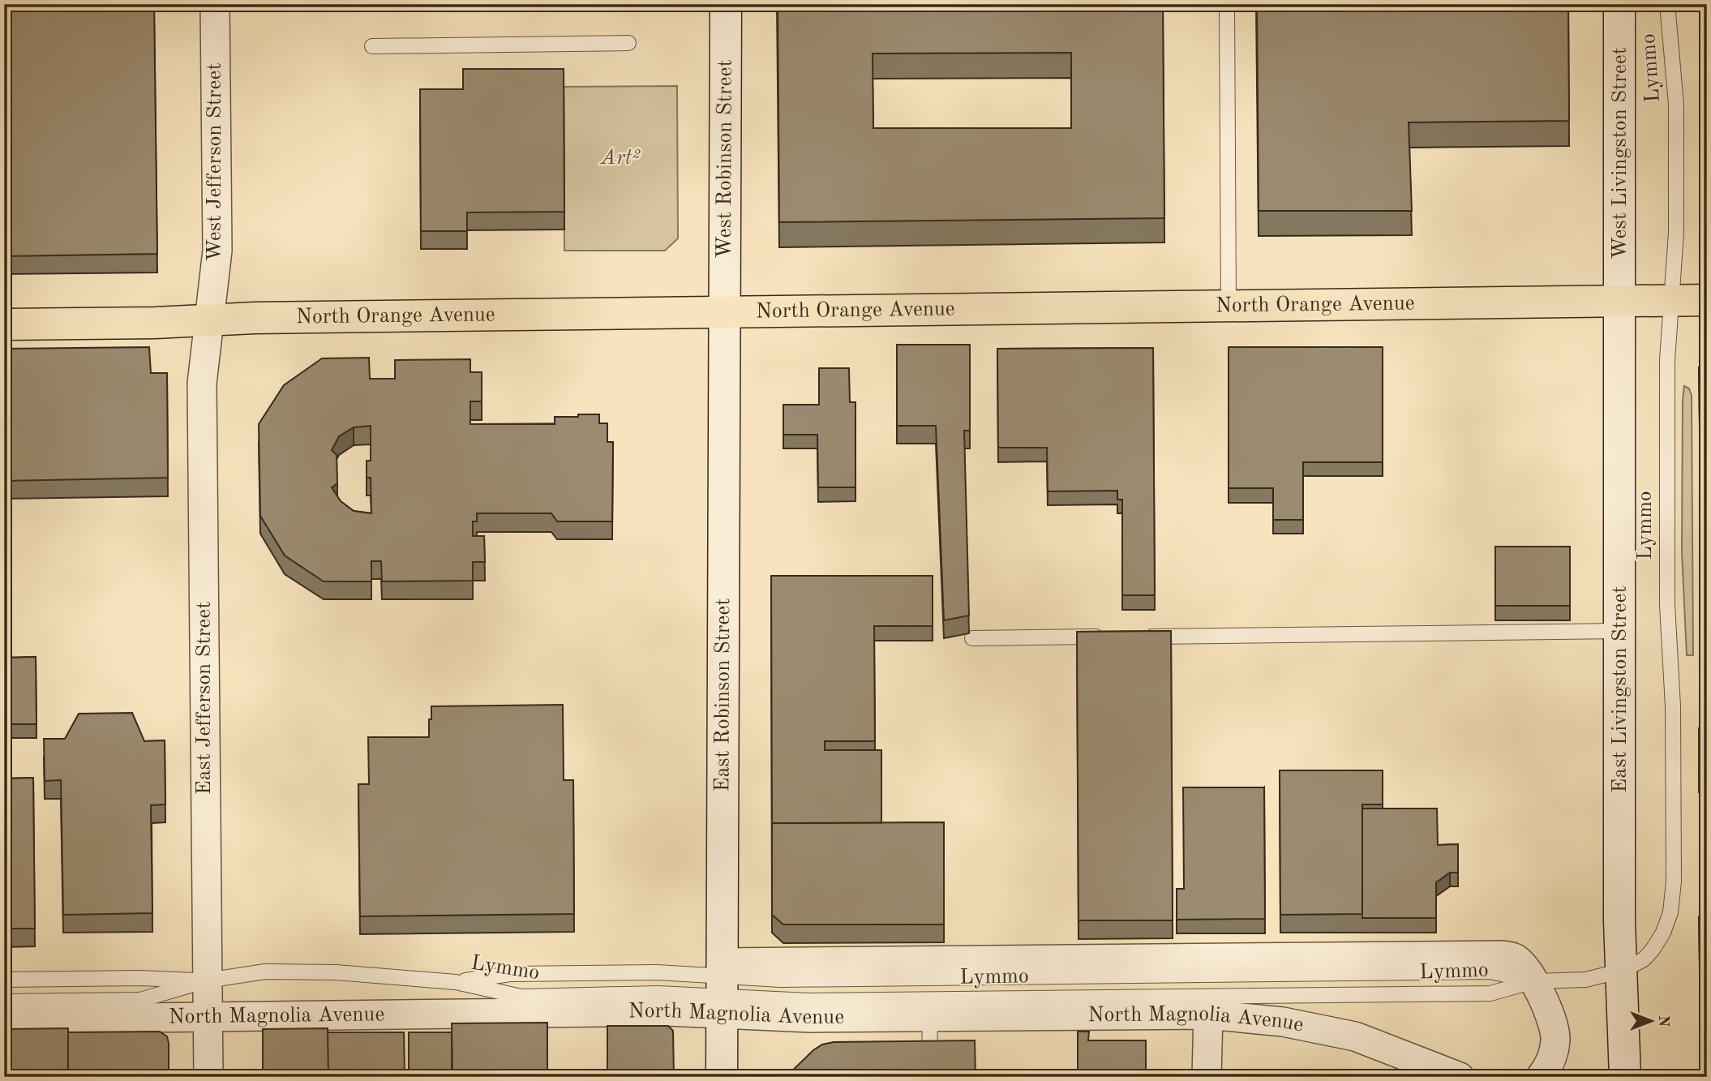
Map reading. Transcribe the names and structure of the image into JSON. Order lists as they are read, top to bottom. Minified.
{"streets":{"main road":["North Orange Avenue"],"street":["West Livingston Street","West Robinson Street","West Jefferson Street","East Livingston Street","East Robinson Street","East Jefferson Street","North Magnolia Avenue"],"lane":["Lymmo"]},"crossings":[["Lymmo","North Orange Avenue"],["Lymmo","East Livingston Street"],["Lymmo","East Robinson Street"],["Lymmo","East Jefferson Street"],["Lymmo","North Magnolia Avenue"],["West Livingston Street","North Orange Avenue"],["West Livingston Street","East Livingston Street"],["West Robinson Street","North Orange Avenue"],["West Robinson Street","East Robinson Street"],["West Jefferson Street","North Orange Avenue"],["West Jefferson Street","East Jefferson Street"],["North Orange Avenue","East Livingston Street"],["North Orange Avenue","East Robinson Street"],["North Orange Avenue","East Jefferson Street"],["East Robinson Street","North Magnolia Avenue"],["East Jefferson Street","North Magnolia Avenue"]],"parks":["Art²"],"north":"right"}
